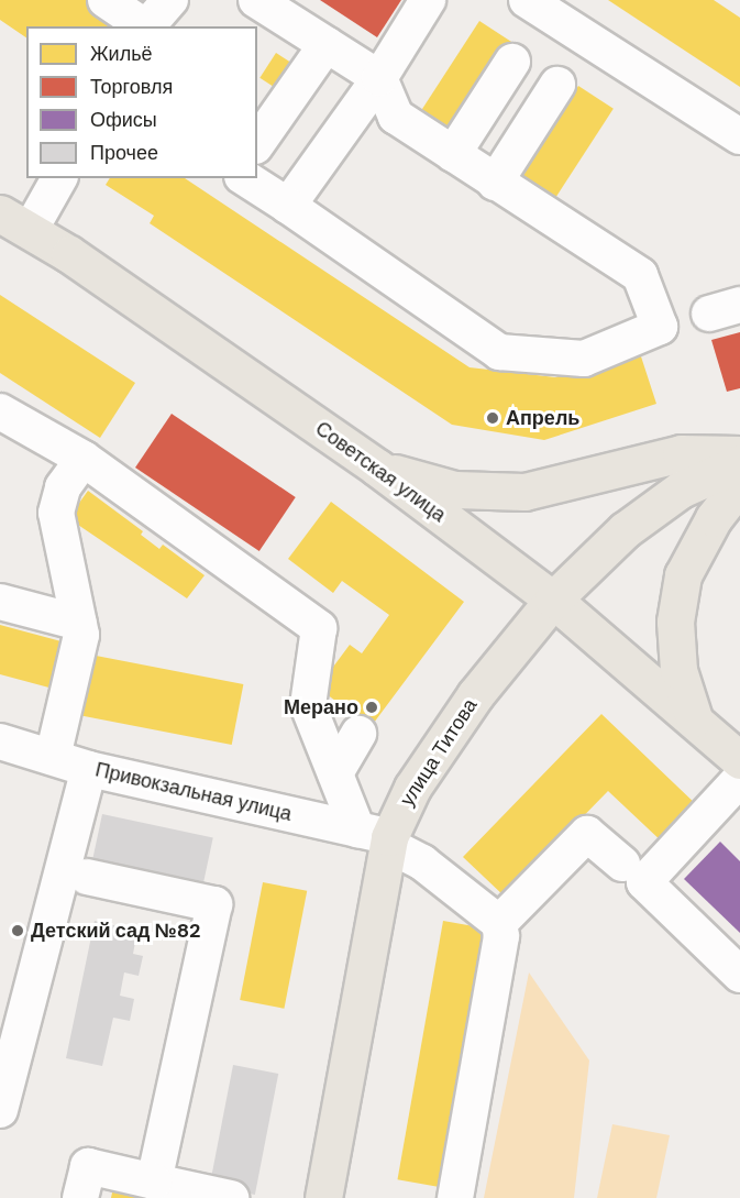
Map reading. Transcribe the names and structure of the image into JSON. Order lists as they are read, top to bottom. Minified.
{"streets":{"main road":["Советская улица","улица Титова"],"street":["Привокзальная улица"]},"crossings":[["Советская улица","улица Титова"],["улица Титова","Привокзальная улица"]],"places":["Апрель","Мерано","Детский сад №82"],"legend":["Жильё","Торговля","Офисы","Прочее"]}
